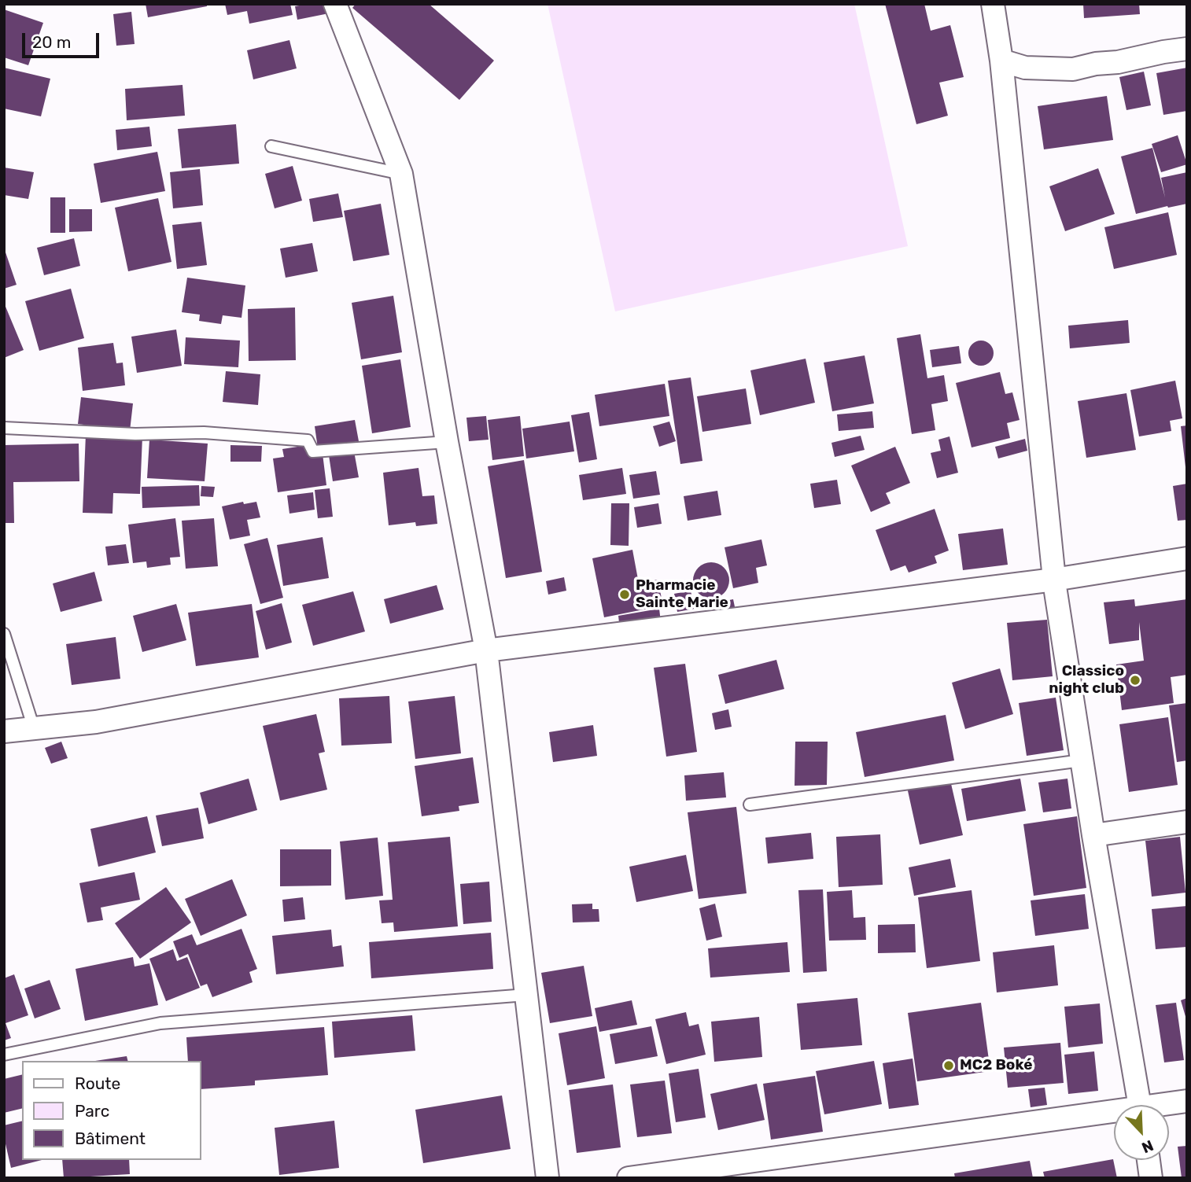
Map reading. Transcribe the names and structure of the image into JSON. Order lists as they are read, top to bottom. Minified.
{"places":["Pharmacie Sainte Marie","Classico night club","MC2 Boké"],"legend":["Route","Parc","Bâtiment"],"scale_bar":"20 m","north":"bottom right"}
